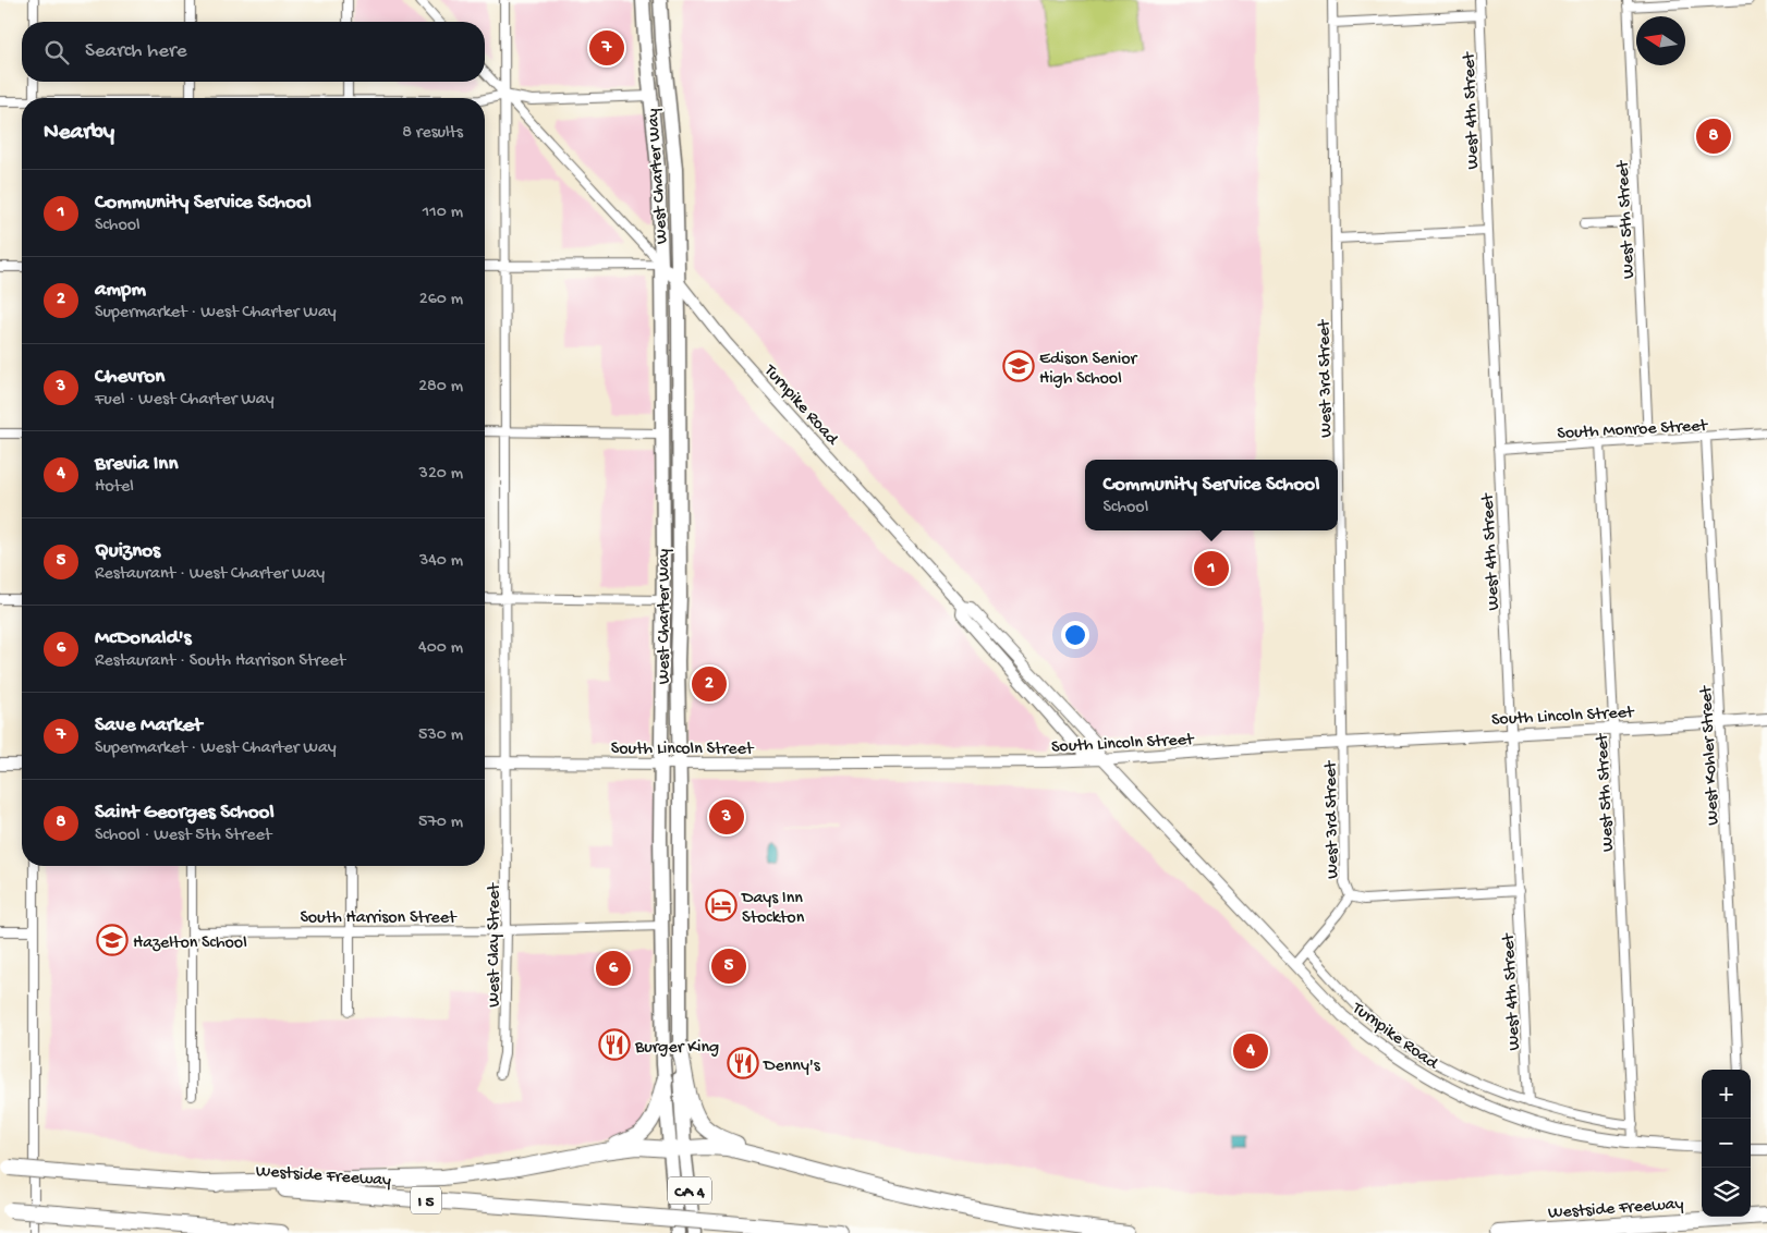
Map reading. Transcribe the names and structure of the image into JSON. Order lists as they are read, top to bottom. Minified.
{"streets":{"highway":["Westside Freeway","I 5"],"main road":["West Charter Way","CA 4"],"street":["West 4th Street","West 5th Street","West 3rd Street","Turnpike Road","South Monroe Street","South Lincoln Street","West Kohler Street","South Harrison Street","West Clay Street"]},"crossings":[["West 4th Street","South Monroe Street"],["West 4th Street","South Lincoln Street"],["West Charter Way","Turnpike Road"],["West Charter Way","South Lincoln Street"],["West Charter Way","South Harrison Street"],["West 5th Street","Turnpike Road"],["West 5th Street","South Monroe Street"],["West 5th Street","South Lincoln Street"],["West 3rd Street","Turnpike Road"],["West 3rd Street","South Lincoln Street"],["Turnpike Road","South Lincoln Street"],["Turnpike Road","West Clay Street"],["South Monroe Street","West Kohler Street"],["South Lincoln Street","West Kohler Street"],["South Lincoln Street","West Clay Street"],["South Harrison Street","West Clay Street"]],"places":{"school or university":["Edison Senior High School","Hazelton School"],"hotel":["Days Inn Stockton"],"restaurant":["Burger King","Denny's"]},"north":"left","page":{"search":"Search here","pins":["7","8","1","2","3","5","6","4"],"heading":["Nearby","8 results"],"list":[{"mark":"1","name":"Community Service School","note":"School","value":"110 m"},{"mark":"2","name":"ampm","note":"Supermarket · West Charter Way","value":"260 m"},{"mark":"3","name":"Chevron","note":"Fuel · West Charter Way","value":"280 m"},{"mark":"4","name":"Brevia Inn","note":"Hotel","value":"320 m"},{"mark":"5","name":"Quiznos","note":"Restaurant · West Charter Way","value":"340 m"},{"mark":"6","name":"McDonald's","note":"Restaurant · South Harrison Street","value":"400 m"},{"mark":"7","name":"Save Market","note":"Supermarket · West Charter Way","value":"530 m"},{"mark":"8","name":"Saint Georges School","note":"School · West 5th Street","value":"570 m"}],"popup":["Community Service School","School"],"map_buttons":["+","−"]}}
